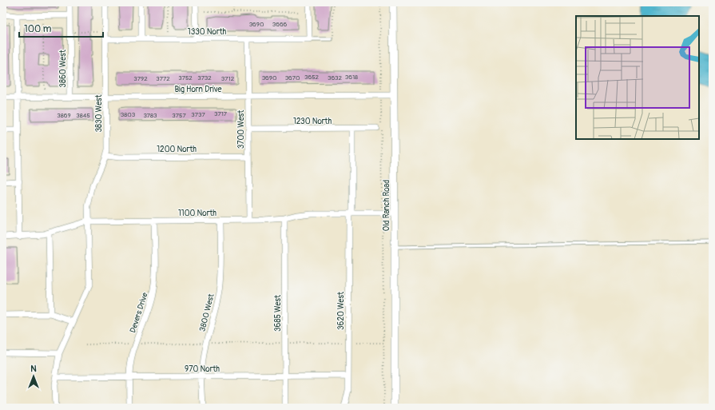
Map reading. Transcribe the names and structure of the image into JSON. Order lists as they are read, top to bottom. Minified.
{"streets":{"street":["1330 North","3860 West","Big Horn Drive","3830 West","1230 North","3700 West","1200 North","Old Ranch Road","1100 North","3620 West","Devers Drive","3800 West","3685 West","970 North"]},"crossings":[["1330 North","3830 West"],["1330 North","3700 West"],["3860 West","Big Horn Drive"],["Big Horn Drive","3830 West"],["Big Horn Drive","3700 West"],["Big Horn Drive","Old Ranch Road"],["3830 West","1200 North"],["3830 West","1100 North"],["3830 West","970 North"],["1230 North","3700 West"],["1230 North","3620 West"],["3700 West","1200 North"],["3700 West","1100 North"],["Old Ranch Road","1100 North"],["1100 North","3620 West"],["1100 North","Devers Drive"],["1100 North","3800 West"],["1100 North","3685 West"],["3620 West","970 North"],["Devers Drive","970 North"],["3800 West","970 North"],["3685 West","970 North"]],"house_numbers":["3690","3666","3652","3618","3752","3732","3690","3670","3632","3792","3772","3712","3717","3803","3737","3869","3845","3783","3757"],"scale_bar":"100 m","north":"top"}
